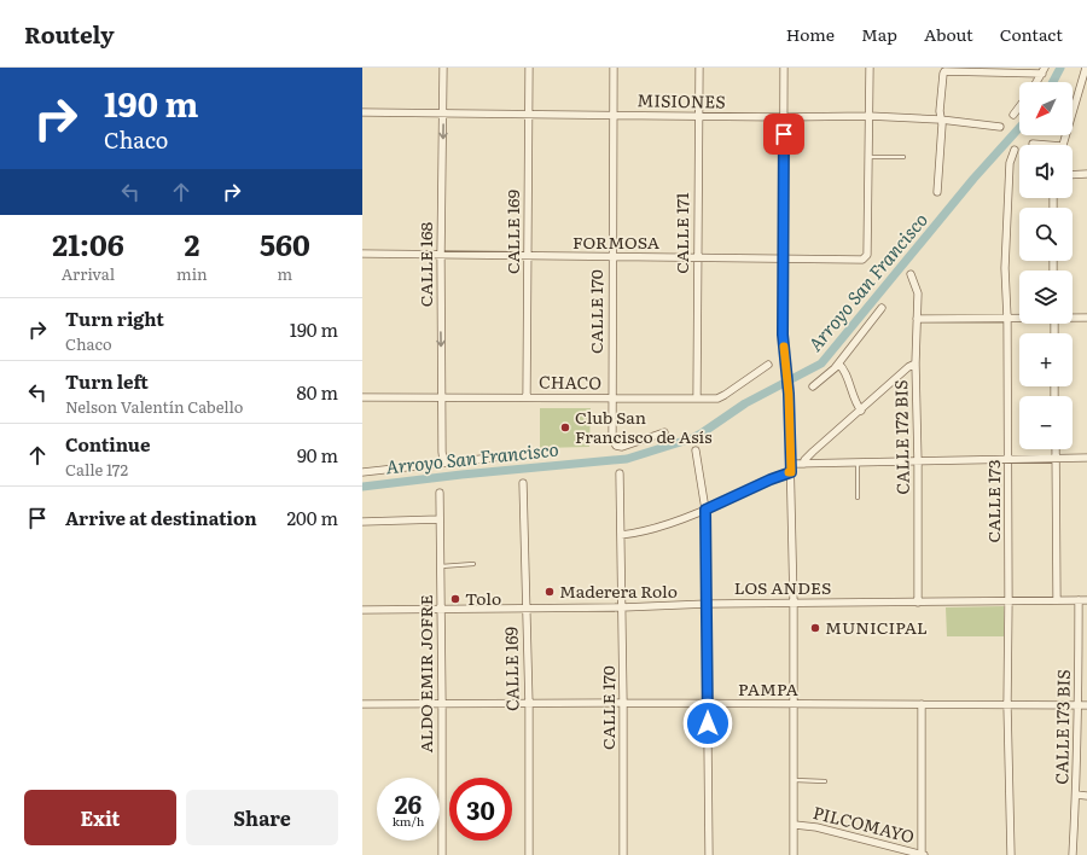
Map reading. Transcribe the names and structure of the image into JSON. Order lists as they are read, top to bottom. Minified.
{"streets":{"street":["MISIONES","CALLE 169","CALLE 171","FORMOSA","CALLE 168","CALLE 170","CHACO","CALLE 172 BIS","CALLE 173","LOS ANDES","ALDO EMIR JOFRE","PAMPA","CALLE 173 BIS","PILCOMAYO"]},"crossings":[["MISIONES","CALLE 169"],["MISIONES","CALLE 171"],["MISIONES","CALLE 168"],["MISIONES","CALLE 170"],["CALLE 169","FORMOSA"],["CALLE 169","CHACO"],["CALLE 169","LOS ANDES"],["CALLE 169","PAMPA"],["CALLE 171","FORMOSA"],["CALLE 171","CHACO"],["FORMOSA","CALLE 168"],["FORMOSA","CALLE 170"],["CALLE 168","CHACO"],["CALLE 170","CHACO"],["CALLE 170","LOS ANDES"],["CALLE 170","PAMPA"],["CALLE 172 BIS","LOS ANDES"],["CALLE 173","LOS ANDES"],["CALLE 173","PAMPA"],["LOS ANDES","ALDO EMIR JOFRE"],["LOS ANDES","CALLE 173 BIS"],["ALDO EMIR JOFRE","PAMPA"],["PAMPA","CALLE 173 BIS"]],"one_way":["CALLE 168"],"water":["Arroyo San Francisco"],"places":["Club San Francisco de Asís","Maderera Rolo","Tolo","MUNICIPAL"],"north":"bottom left","page":{"header":"Routely","nav":["Home","Map","About","Contact"],"turn":["190 m","Chaco"],"map_buttons":["+","−"],"eta":["21:06","Arrival","2","min","560","m"],"list":[{"name":"Turn right","note":"Chaco","value":"190 m"},{"name":"Turn left","note":"Nelson Valentín Cabello","value":"80 m"},{"name":"Continue","note":"Calle 172","value":"90 m"},{"name":"Arrive at destination","value":"200 m"}],"speed":"26 km/h","limit":"30","buttons":["Exit","Share"]}}
